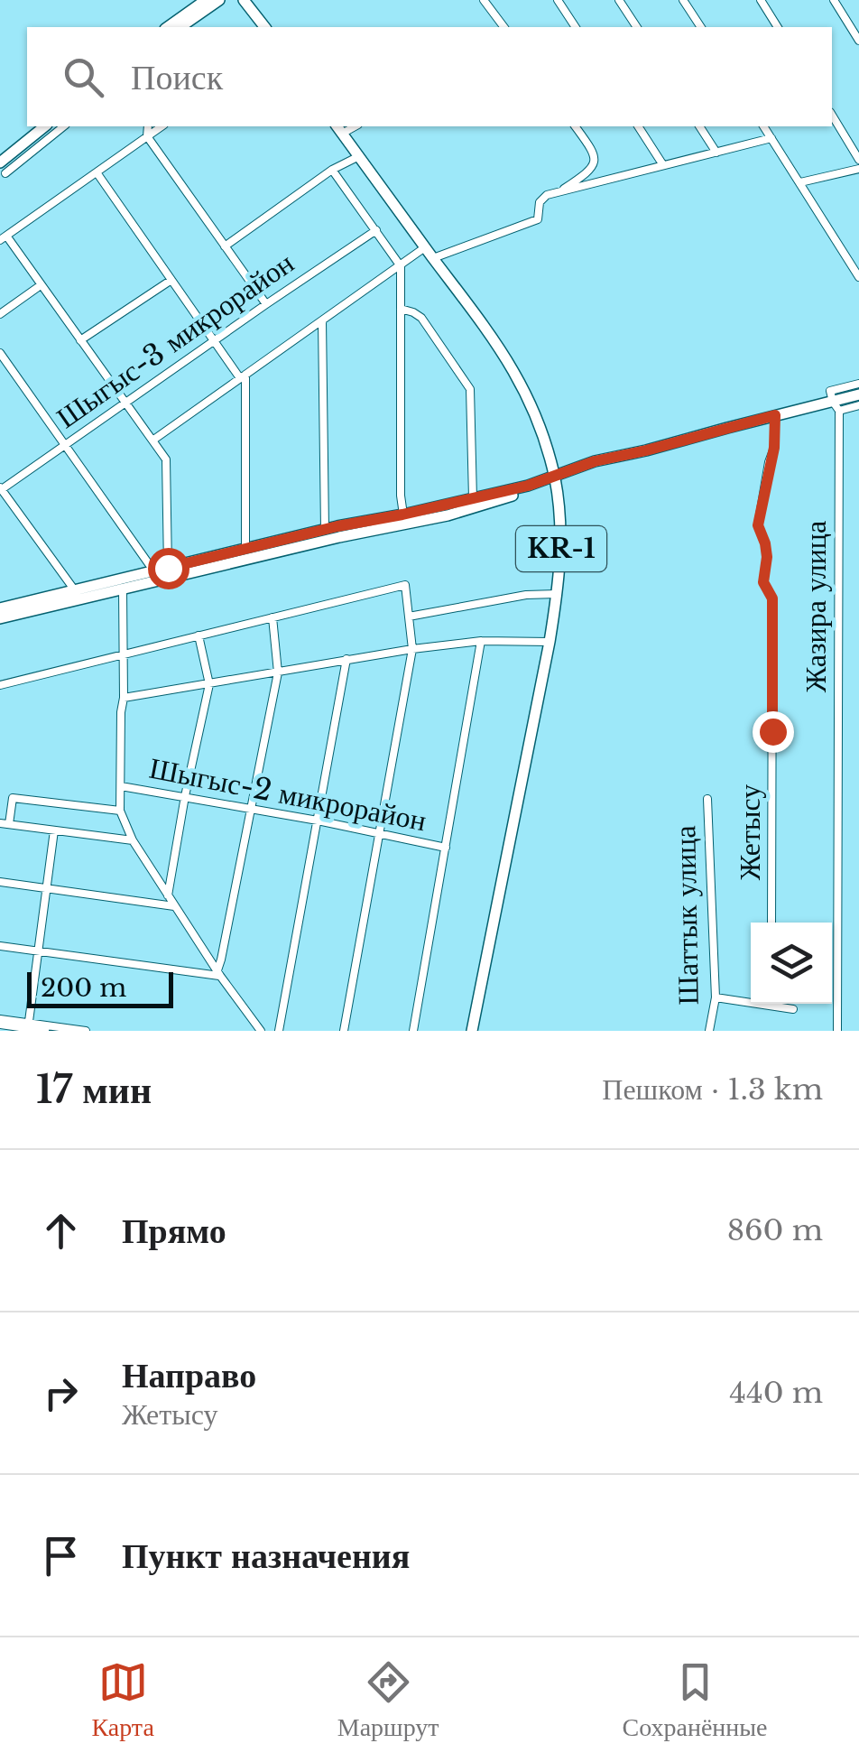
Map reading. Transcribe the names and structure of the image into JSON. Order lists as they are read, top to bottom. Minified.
{"streets":{"main road":["KR-1"],"street":["Шыгыс-3 микрорайон","Жазира улица","Шыгыс-2 микрорайон","Жетысу","Шаттык улица"]},"scale_bar":"200 m","page":{"search":"Поиск","scale":"200 m","heading":["17 мин","Пешком · 1.3 km"],"list":[["Прямо","860 m"],["Направо","Жетысу","440 m"],"Пункт назначения"],"nav":["Карта","Маршрут","Сохранённые"]}}
